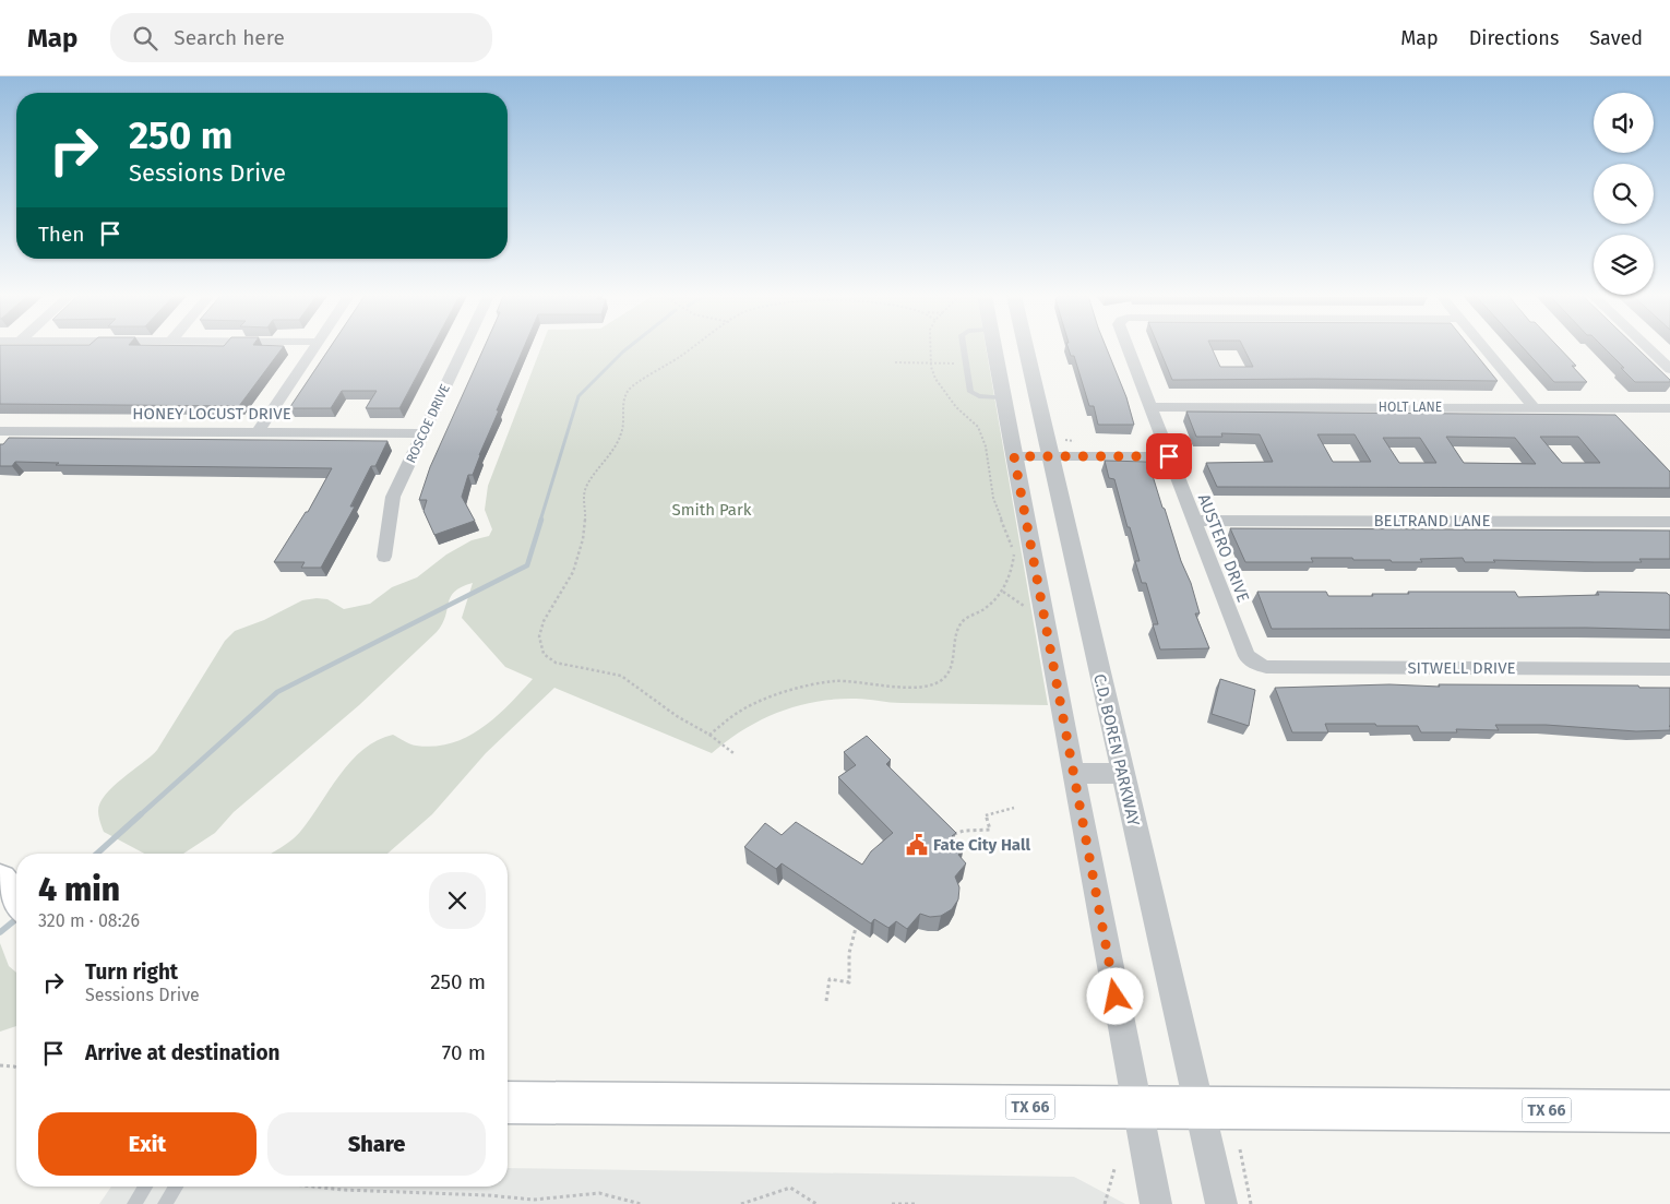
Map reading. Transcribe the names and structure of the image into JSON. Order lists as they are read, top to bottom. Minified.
{"streets":{"main road":["TX 66"],"street":["HOLT LANE","HONEY LOCUST DRIVE","ROSCOE DRIVE","BELTRAND LANE","AUSTERO DRIVE","SITWELL DRIVE","C.D. BOREN PARKWAY"]},"crossings":[["HOLT LANE","AUSTERO DRIVE"],["HONEY LOCUST DRIVE","ROSCOE DRIVE"],["BELTRAND LANE","AUSTERO DRIVE"],["AUSTERO DRIVE","SITWELL DRIVE"],["C.D. BOREN PARKWAY","TX 66"]],"parks":["Smith Park"],"places":{"public building":["Fate City Hall"]},"page":{"header":"Map","search":"Search here","nav":["Map","Directions","Saved"],"turn":["250 m","Sessions Drive"],"then":"Then","heading":["4 min","320 m · 08:26"],"list":[{"name":"Turn right","note":"Sessions Drive","value":"250 m"},{"name":"Arrive at destination","value":"70 m"}],"buttons":["Exit","Share"]}}
